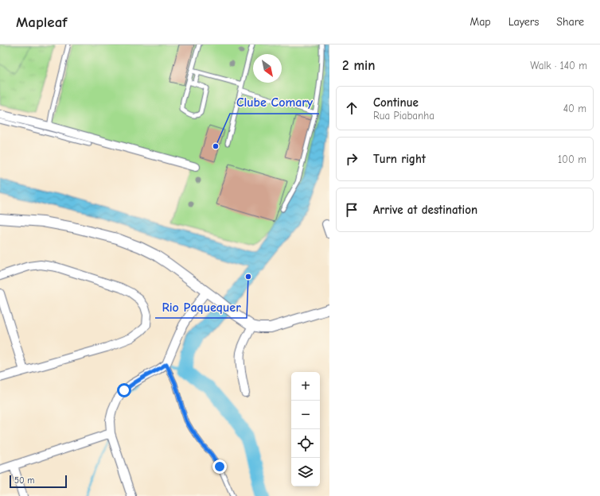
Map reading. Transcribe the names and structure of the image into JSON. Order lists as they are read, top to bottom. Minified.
{"places":["Clube Comary","Rio Paquequer"],"scale_bar":"50 m","north":"bottom right","page":{"header":"Mapleaf","nav":["Map","Layers","Share"],"heading":["2 min","Walk · 140 m"],"list":[["Continue","Rua Piabanha","40 m"],["Turn right","100 m"],"Arrive at destination"],"map_buttons":["+","−"],"scale":"50 m"}}
